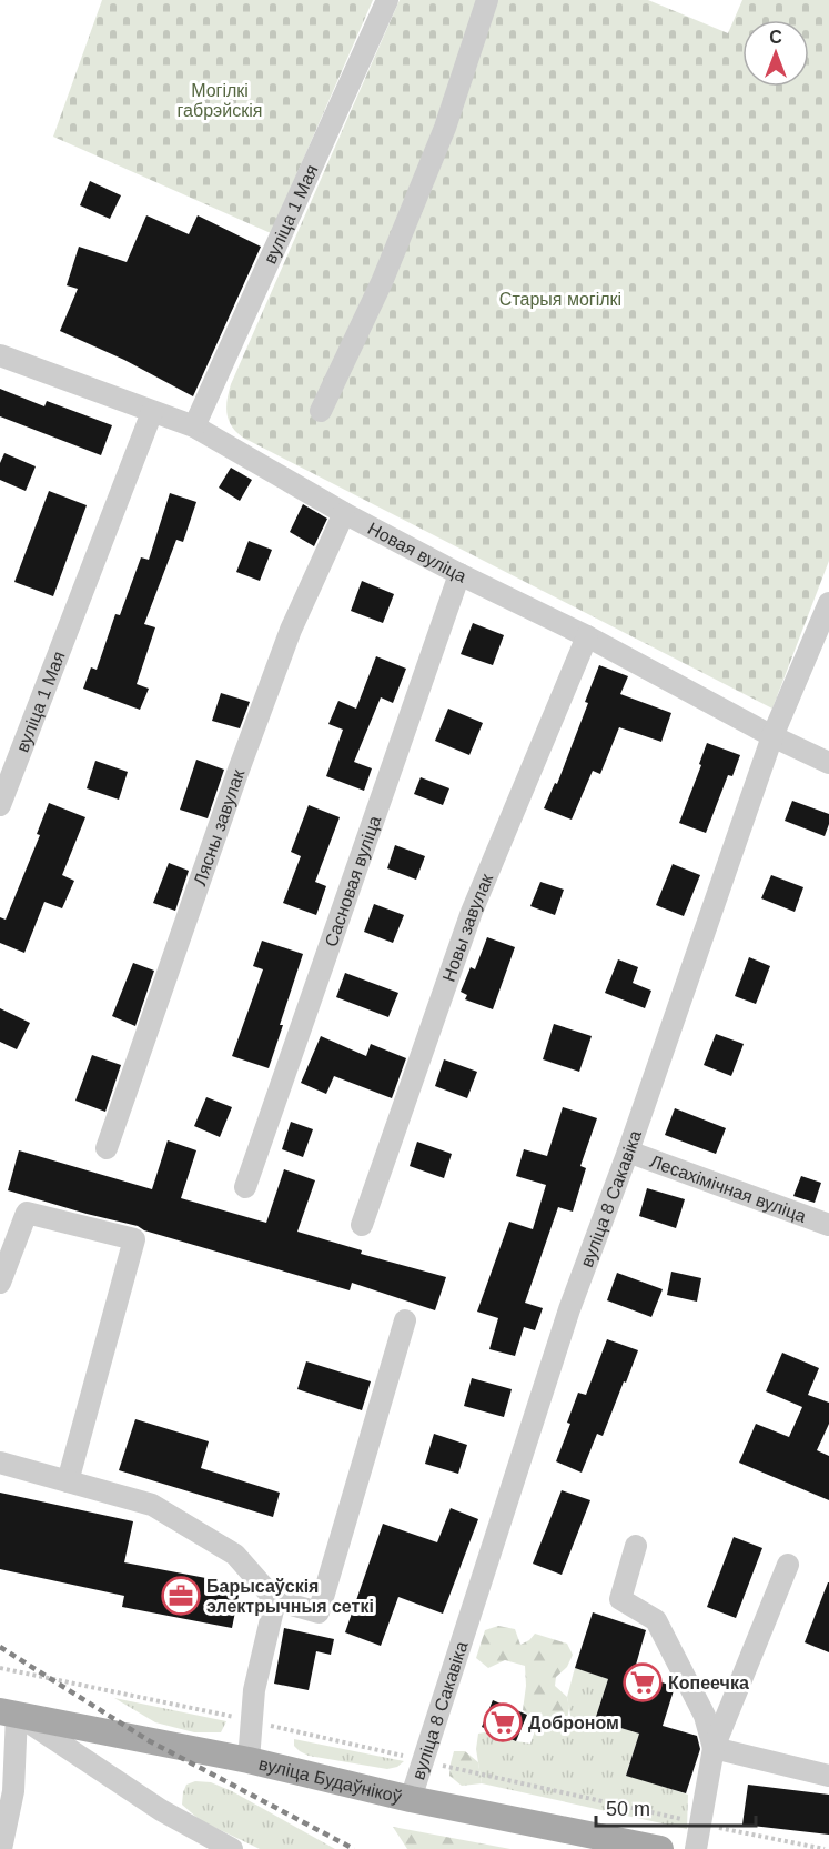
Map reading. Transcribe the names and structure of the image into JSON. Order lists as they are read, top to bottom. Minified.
{"streets":{"main road":["вуліца Будаўнікоў"],"street":["вуліца 1 Мая","Новая вуліца","Лясны завулак","Сасновая вуліца","Новы завулак","Лесахімічная вуліца","вуліца 8 Сакавіка"]},"crossings":[["вуліца 1 Мая","Новая вуліца"],["Новая вуліца","Лясны завулак"],["Новая вуліца","Сасновая вуліца"],["Новая вуліца","Новы завулак"],["Новая вуліца","вуліца 8 Сакавіка"],["Лесахімічная вуліца","вуліца 8 Сакавіка"],["вуліца 8 Сакавіка","вуліца Будаўнікоў"]],"parks":["Могілкі габрэйскія","Старыя могілкі"],"places":{"office":["Барысаўскія электрычныя сеткі"],"supermarket":["Копеечка","Доброном"]},"scale_bar":"50 m","north":"top"}
